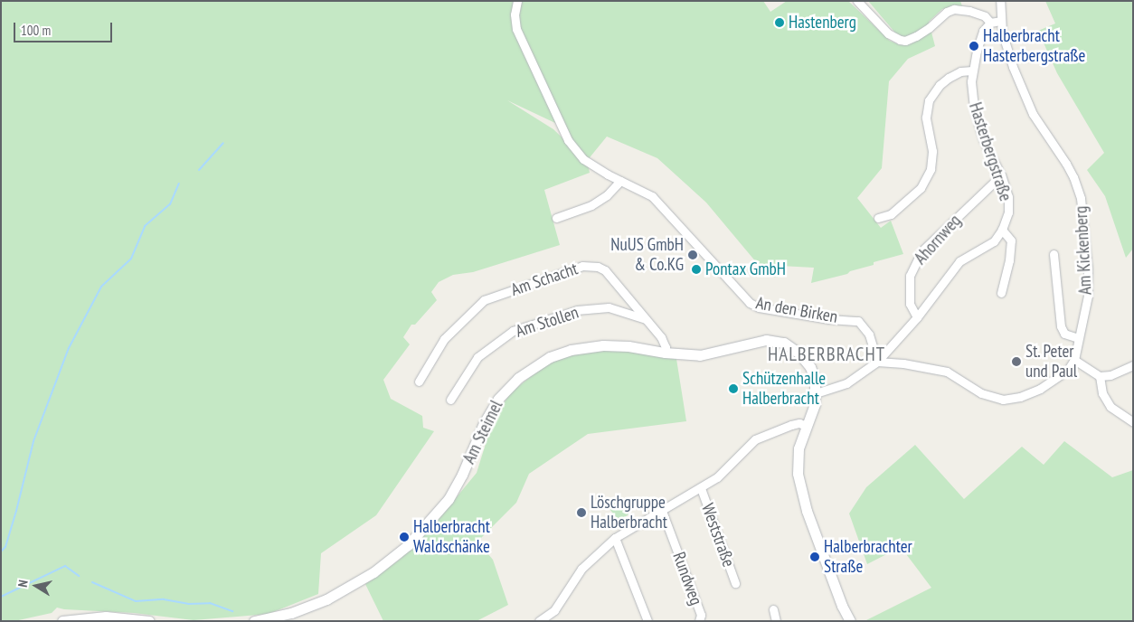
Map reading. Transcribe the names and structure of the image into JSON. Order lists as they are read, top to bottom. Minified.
{"streets":{"main road":["Am Steimel"],"street":["Hasterbergstraße","Ahornweg","Am Kickenberg","Am Schacht","An den Birken","Am Stollen","Weststraße","Rundweg"]},"crossings":[["Hasterbergstraße","Ahornweg"],["Hasterbergstraße","An den Birken"],["Hasterbergstraße","Am Steimel"],["Am Schacht","Am Stollen"],["Am Schacht","Am Steimel"]],"districts":["HALBERBRACHT"],"places":["Hastenberg","Halberbracht Hasterbergstraße","NuUS GmbH & Co.KG","Pontax GmbH","St. Peter und Paul","Schützenhalle Halberbracht","Löschgruppe Halberbracht","Halberbracht Waldschänke","Halberbrachter Straße"],"scale_bar":"100 m","north":"left"}
